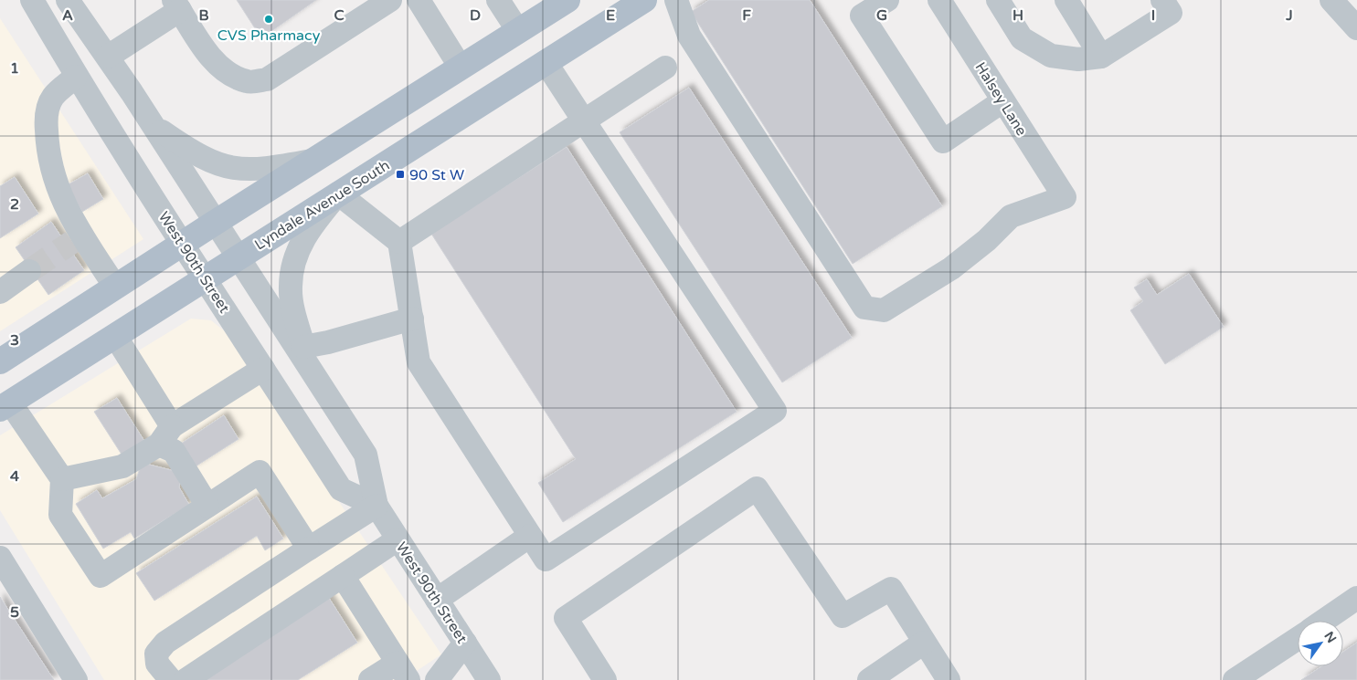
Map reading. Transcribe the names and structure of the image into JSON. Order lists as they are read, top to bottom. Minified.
{"streets":{"main road":["Lyndale Avenue South"],"street":["Halsey Lane","West 90th Street"]},"crossings":[["Lyndale Avenue South","West 90th Street"]],"places":{"other":["CVS Pharmacy"],"transit":["90 St W"]},"north":"top right","grid":{"columns":["A","B","C","D","E","F","G","H","I","J"],"rows":["1","2","3","4","5"]}}
